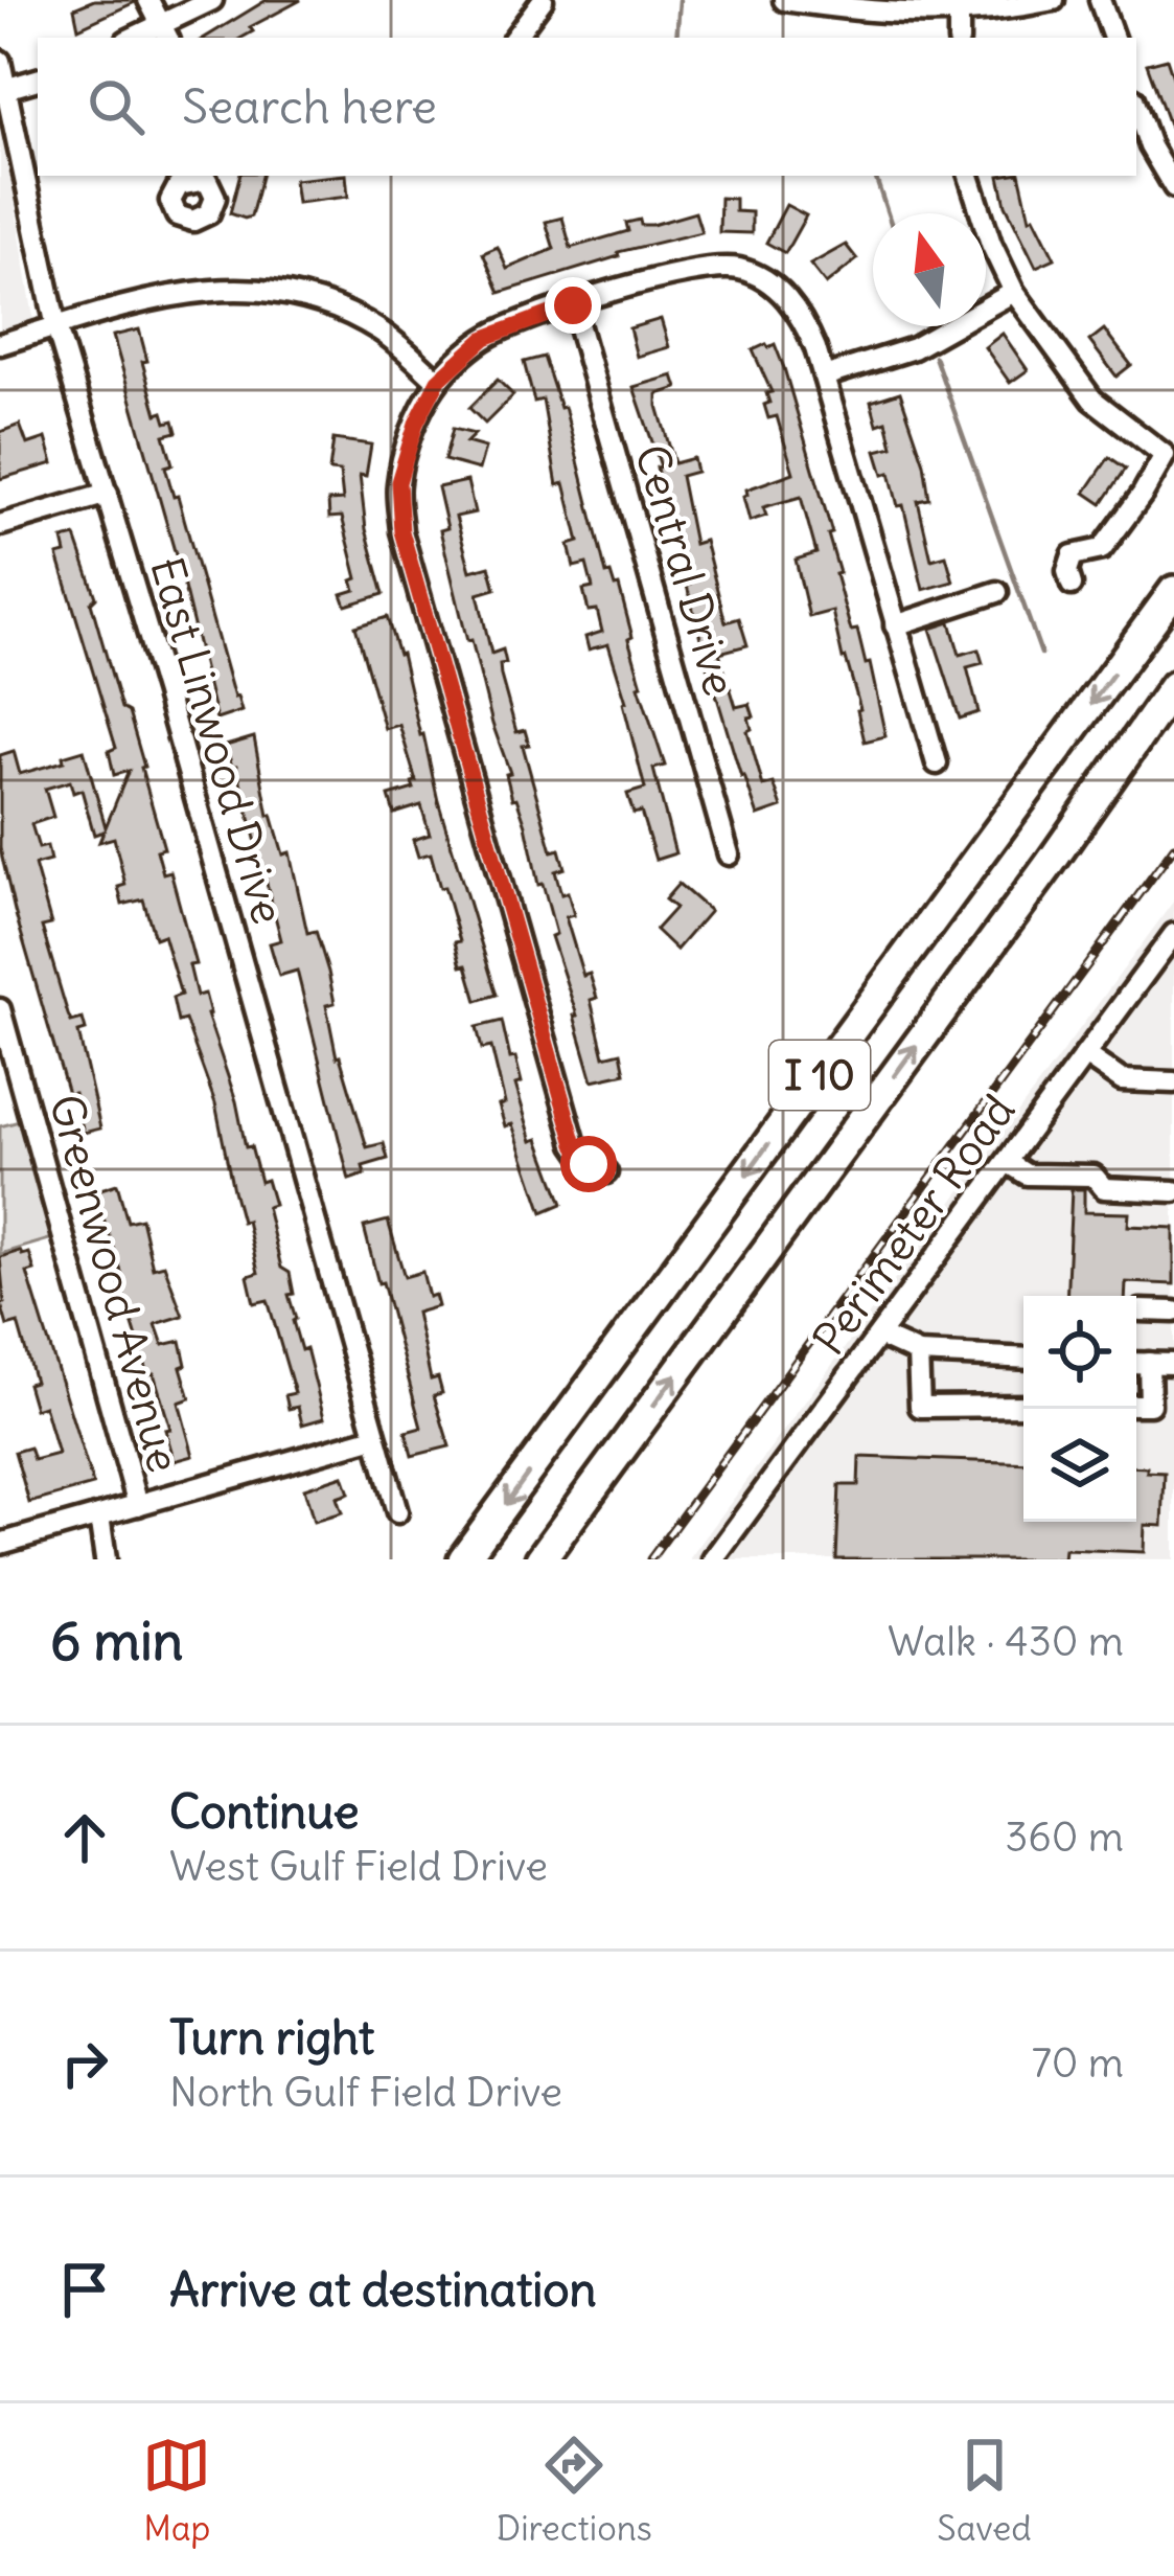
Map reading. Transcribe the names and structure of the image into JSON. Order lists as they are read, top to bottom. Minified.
{"streets":{"highway":["I 10"],"street":["Central Drive","East Linwood Drive","Perimeter Road","Greenwood Avenue"]},"north":"top","page":{"search":"Search here","heading":["6 min","Walk · 430 m"],"list":[["Continue","West Gulf Field Drive","360 m"],["Turn right","North Gulf Field Drive","70 m"],"Arrive at destination"],"nav":["Map","Directions","Saved"]}}
